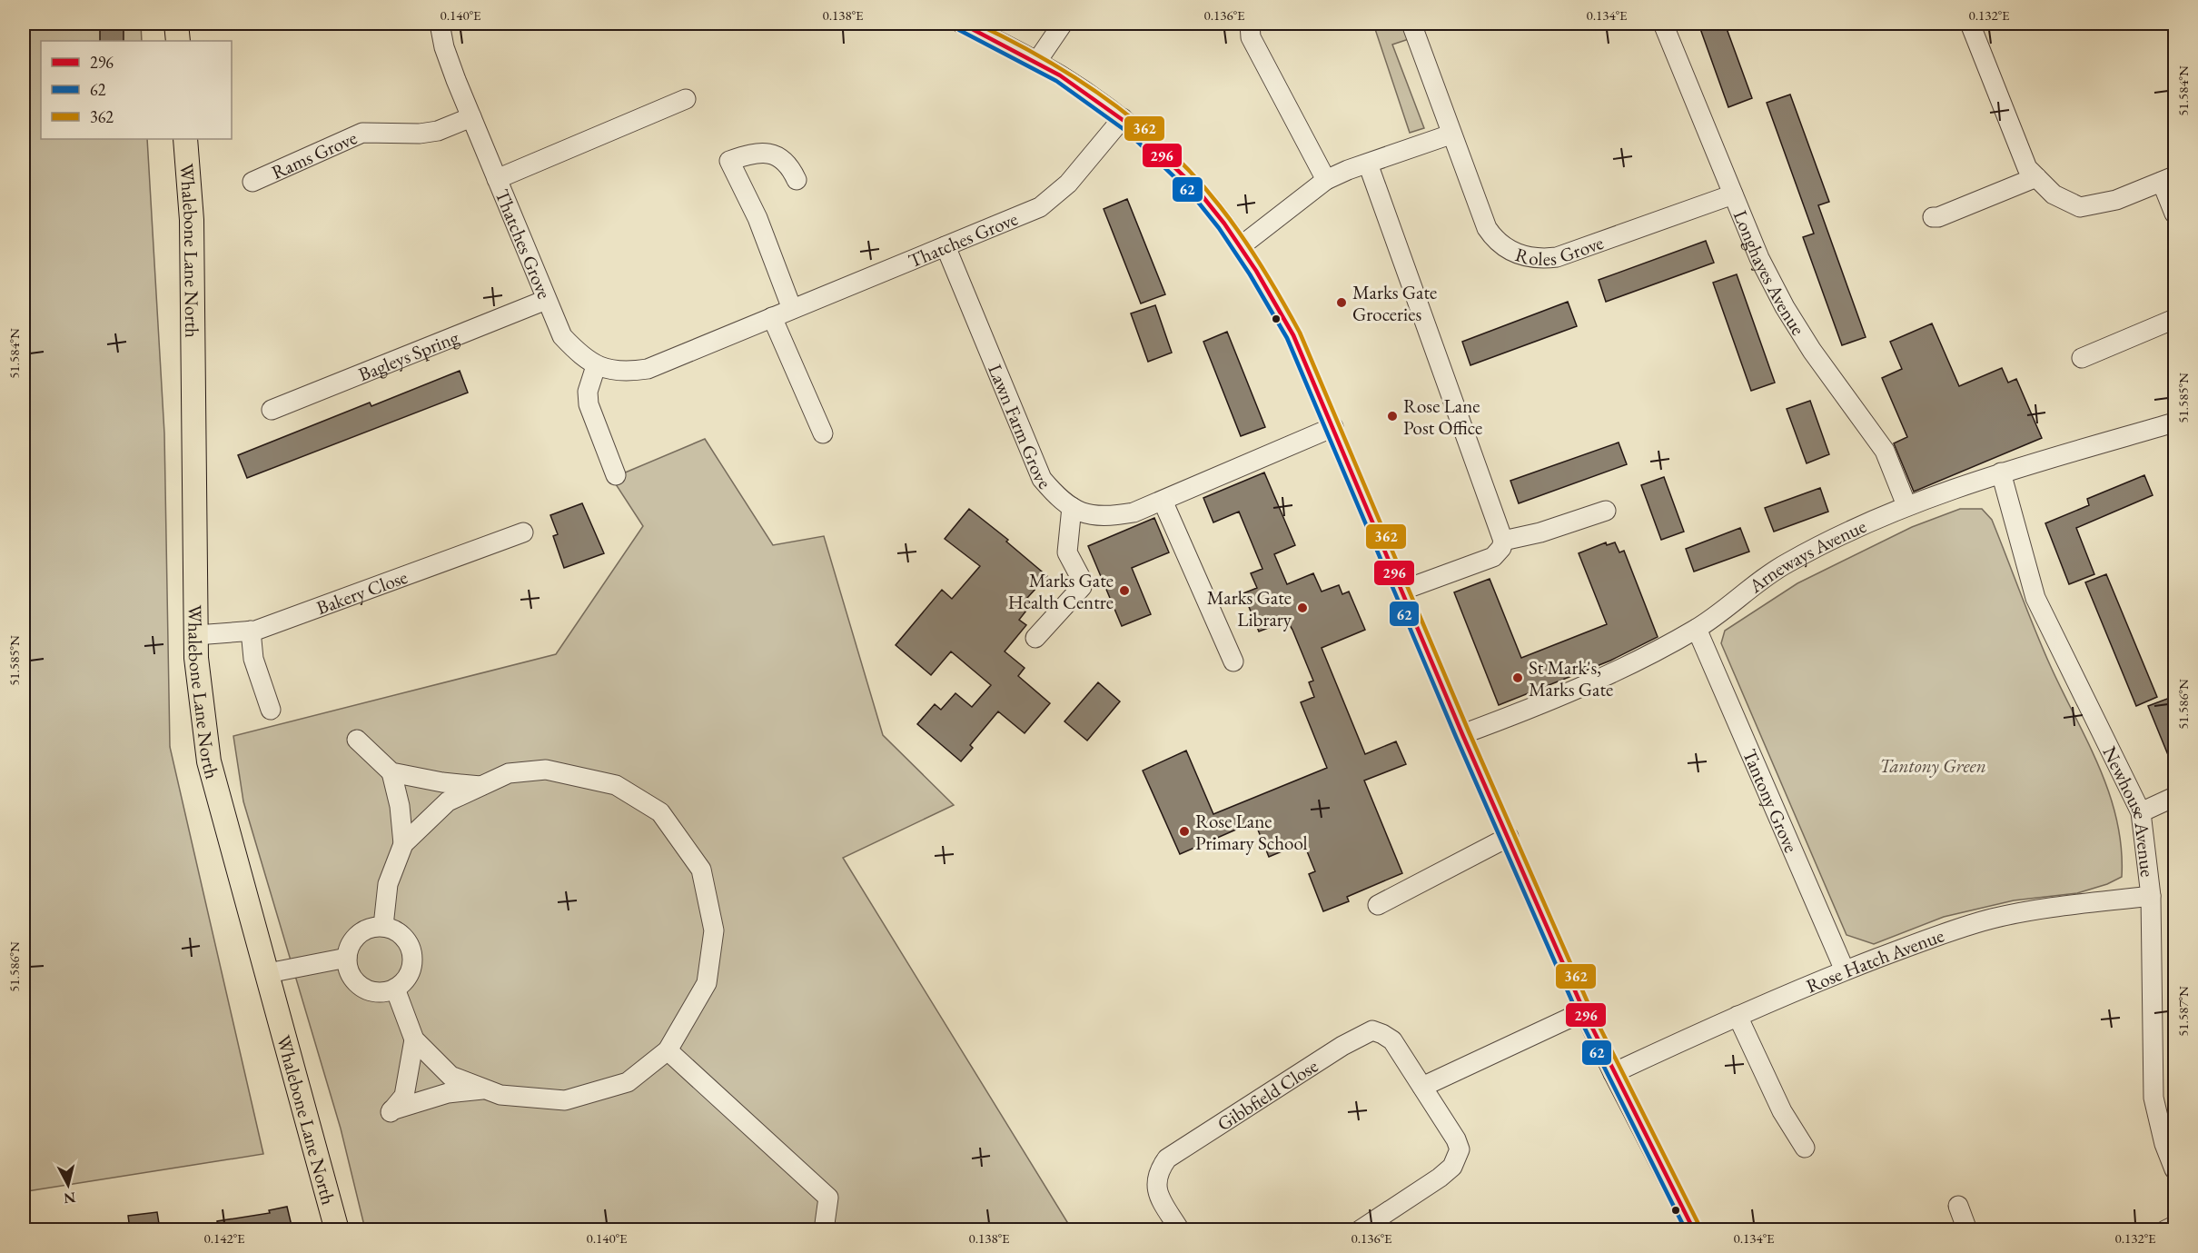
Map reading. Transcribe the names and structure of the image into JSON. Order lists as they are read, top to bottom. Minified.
{"streets":{"main road":["Whalebone Lane North"],"street":["Rams Grove","Thatches Grove","Roles Grove","Longhayes Avenue","Bagleys Spring","Lawn Farm Grove","Arneways Avenue","Bakery Close","Tantony Grove","Newhouse Avenue","Rose Hatch Avenue","Gibbfield Close"]},"crossings":[["Rams Grove","Thatches Grove"],["Thatches Grove","Bagleys Spring"],["Thatches Grove","Lawn Farm Grove"],["Roles Grove","Longhayes Avenue"],["Whalebone Lane North","Bakery Close"],["Longhayes Avenue","Arneways Avenue"],["Arneways Avenue","Tantony Grove"],["Arneways Avenue","Newhouse Avenue"],["Tantony Grove","Rose Hatch Avenue"],["Newhouse Avenue","Rose Hatch Avenue"]],"parks":["Tantony Green"],"places":["Marks Gate Groceries","Rose Lane Post Office","Marks Gate Health Centre","Marks Gate Library","St Mark's, Marks Gate","Rose Lane Primary School"],"lines":["transit line 296","transit line 362","transit line 62"],"legend":["296","62","362"],"north":"bottom","coordinates":["0.140°E","0.138°E","0.136°E","0.134°E","0.132°E","51.584°N","51.585°N","51.586°N","51.587°N","0.142°E"]}
